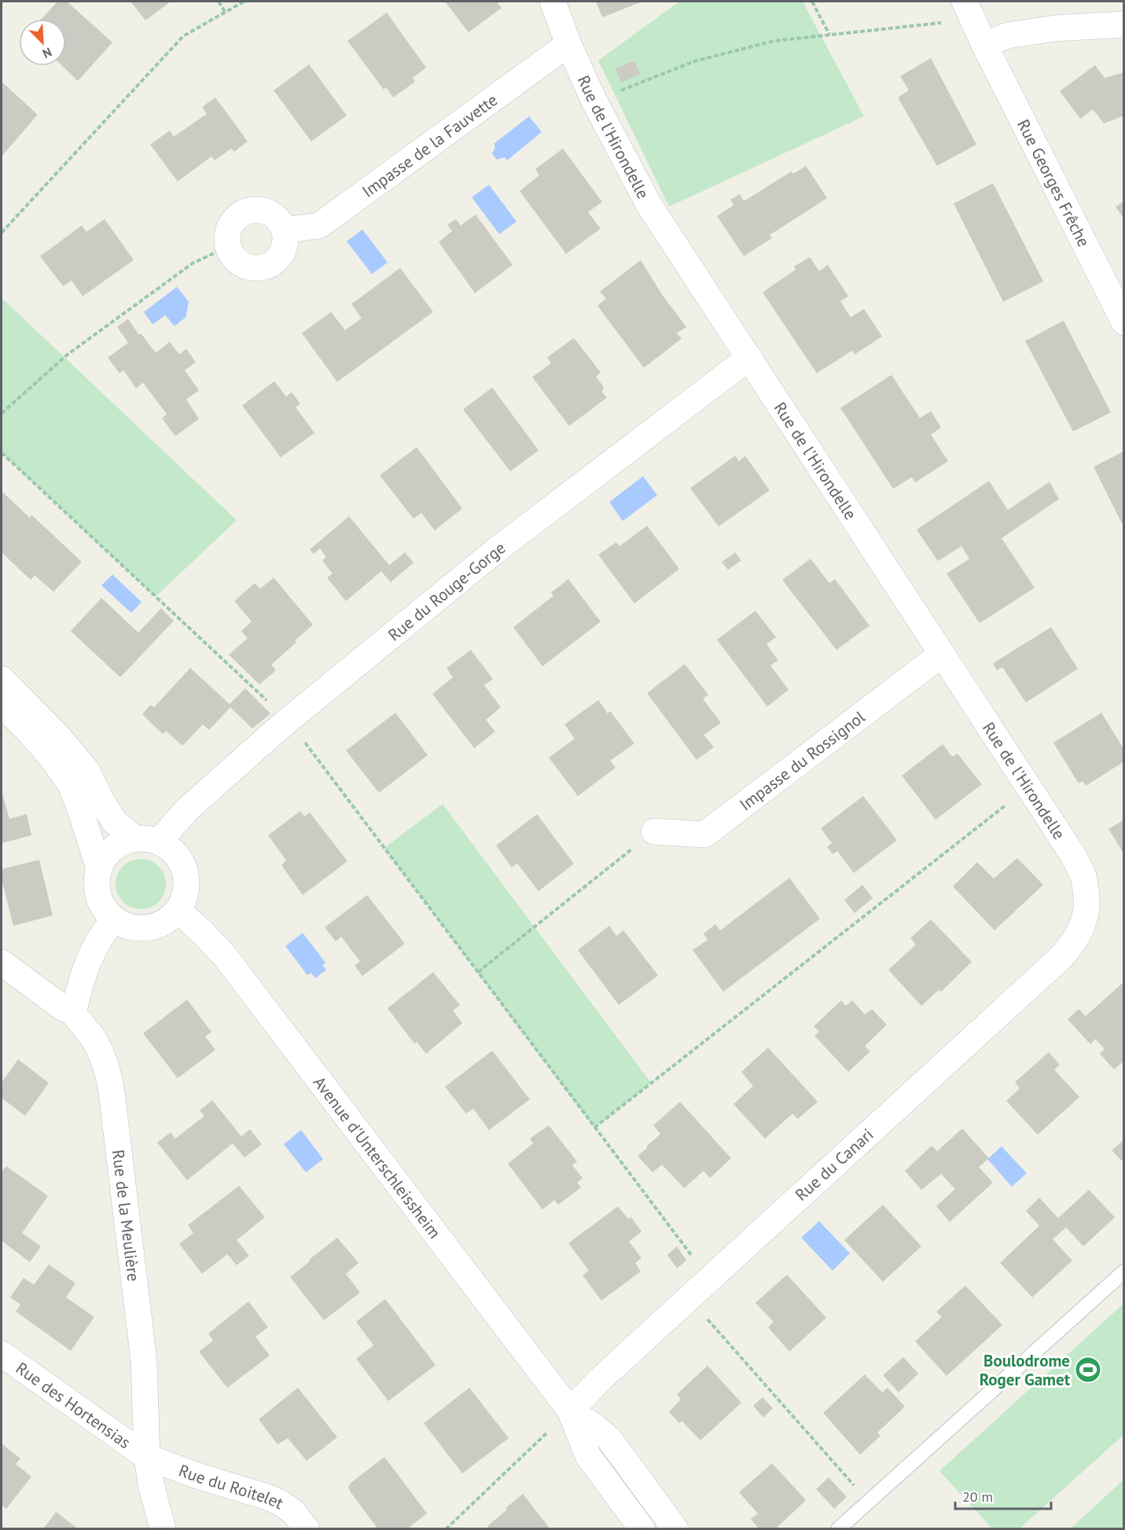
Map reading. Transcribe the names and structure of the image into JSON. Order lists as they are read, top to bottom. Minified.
{"streets":{"street":["Rue de l'Hirondelle","Impasse de la Fauvette","Rue Georges Frêche","Rue du Rouge-Gorge","Impasse du Rossignol","Avenue d'Unterschleissheim","Rue du Canari","Rue de la Meulière","Rue des Hortensias","Rue du Roitelet"]},"crossings":[["Rue de l'Hirondelle","Impasse de la Fauvette"],["Rue de l'Hirondelle","Rue du Rouge-Gorge"],["Rue de l'Hirondelle","Impasse du Rossignol"],["Rue de l'Hirondelle","Rue du Canari"],["Rue du Rouge-Gorge","Avenue d'Unterschleissheim"],["Avenue d'Unterschleissheim","Rue du Canari"],["Rue de la Meulière","Rue des Hortensias"],["Rue de la Meulière","Rue du Roitelet"],["Rue des Hortensias","Rue du Roitelet"]],"places":{"sports":["Boulodrome Roger Gamet"]},"scale_bar":"20 m","north":"bottom right"}
